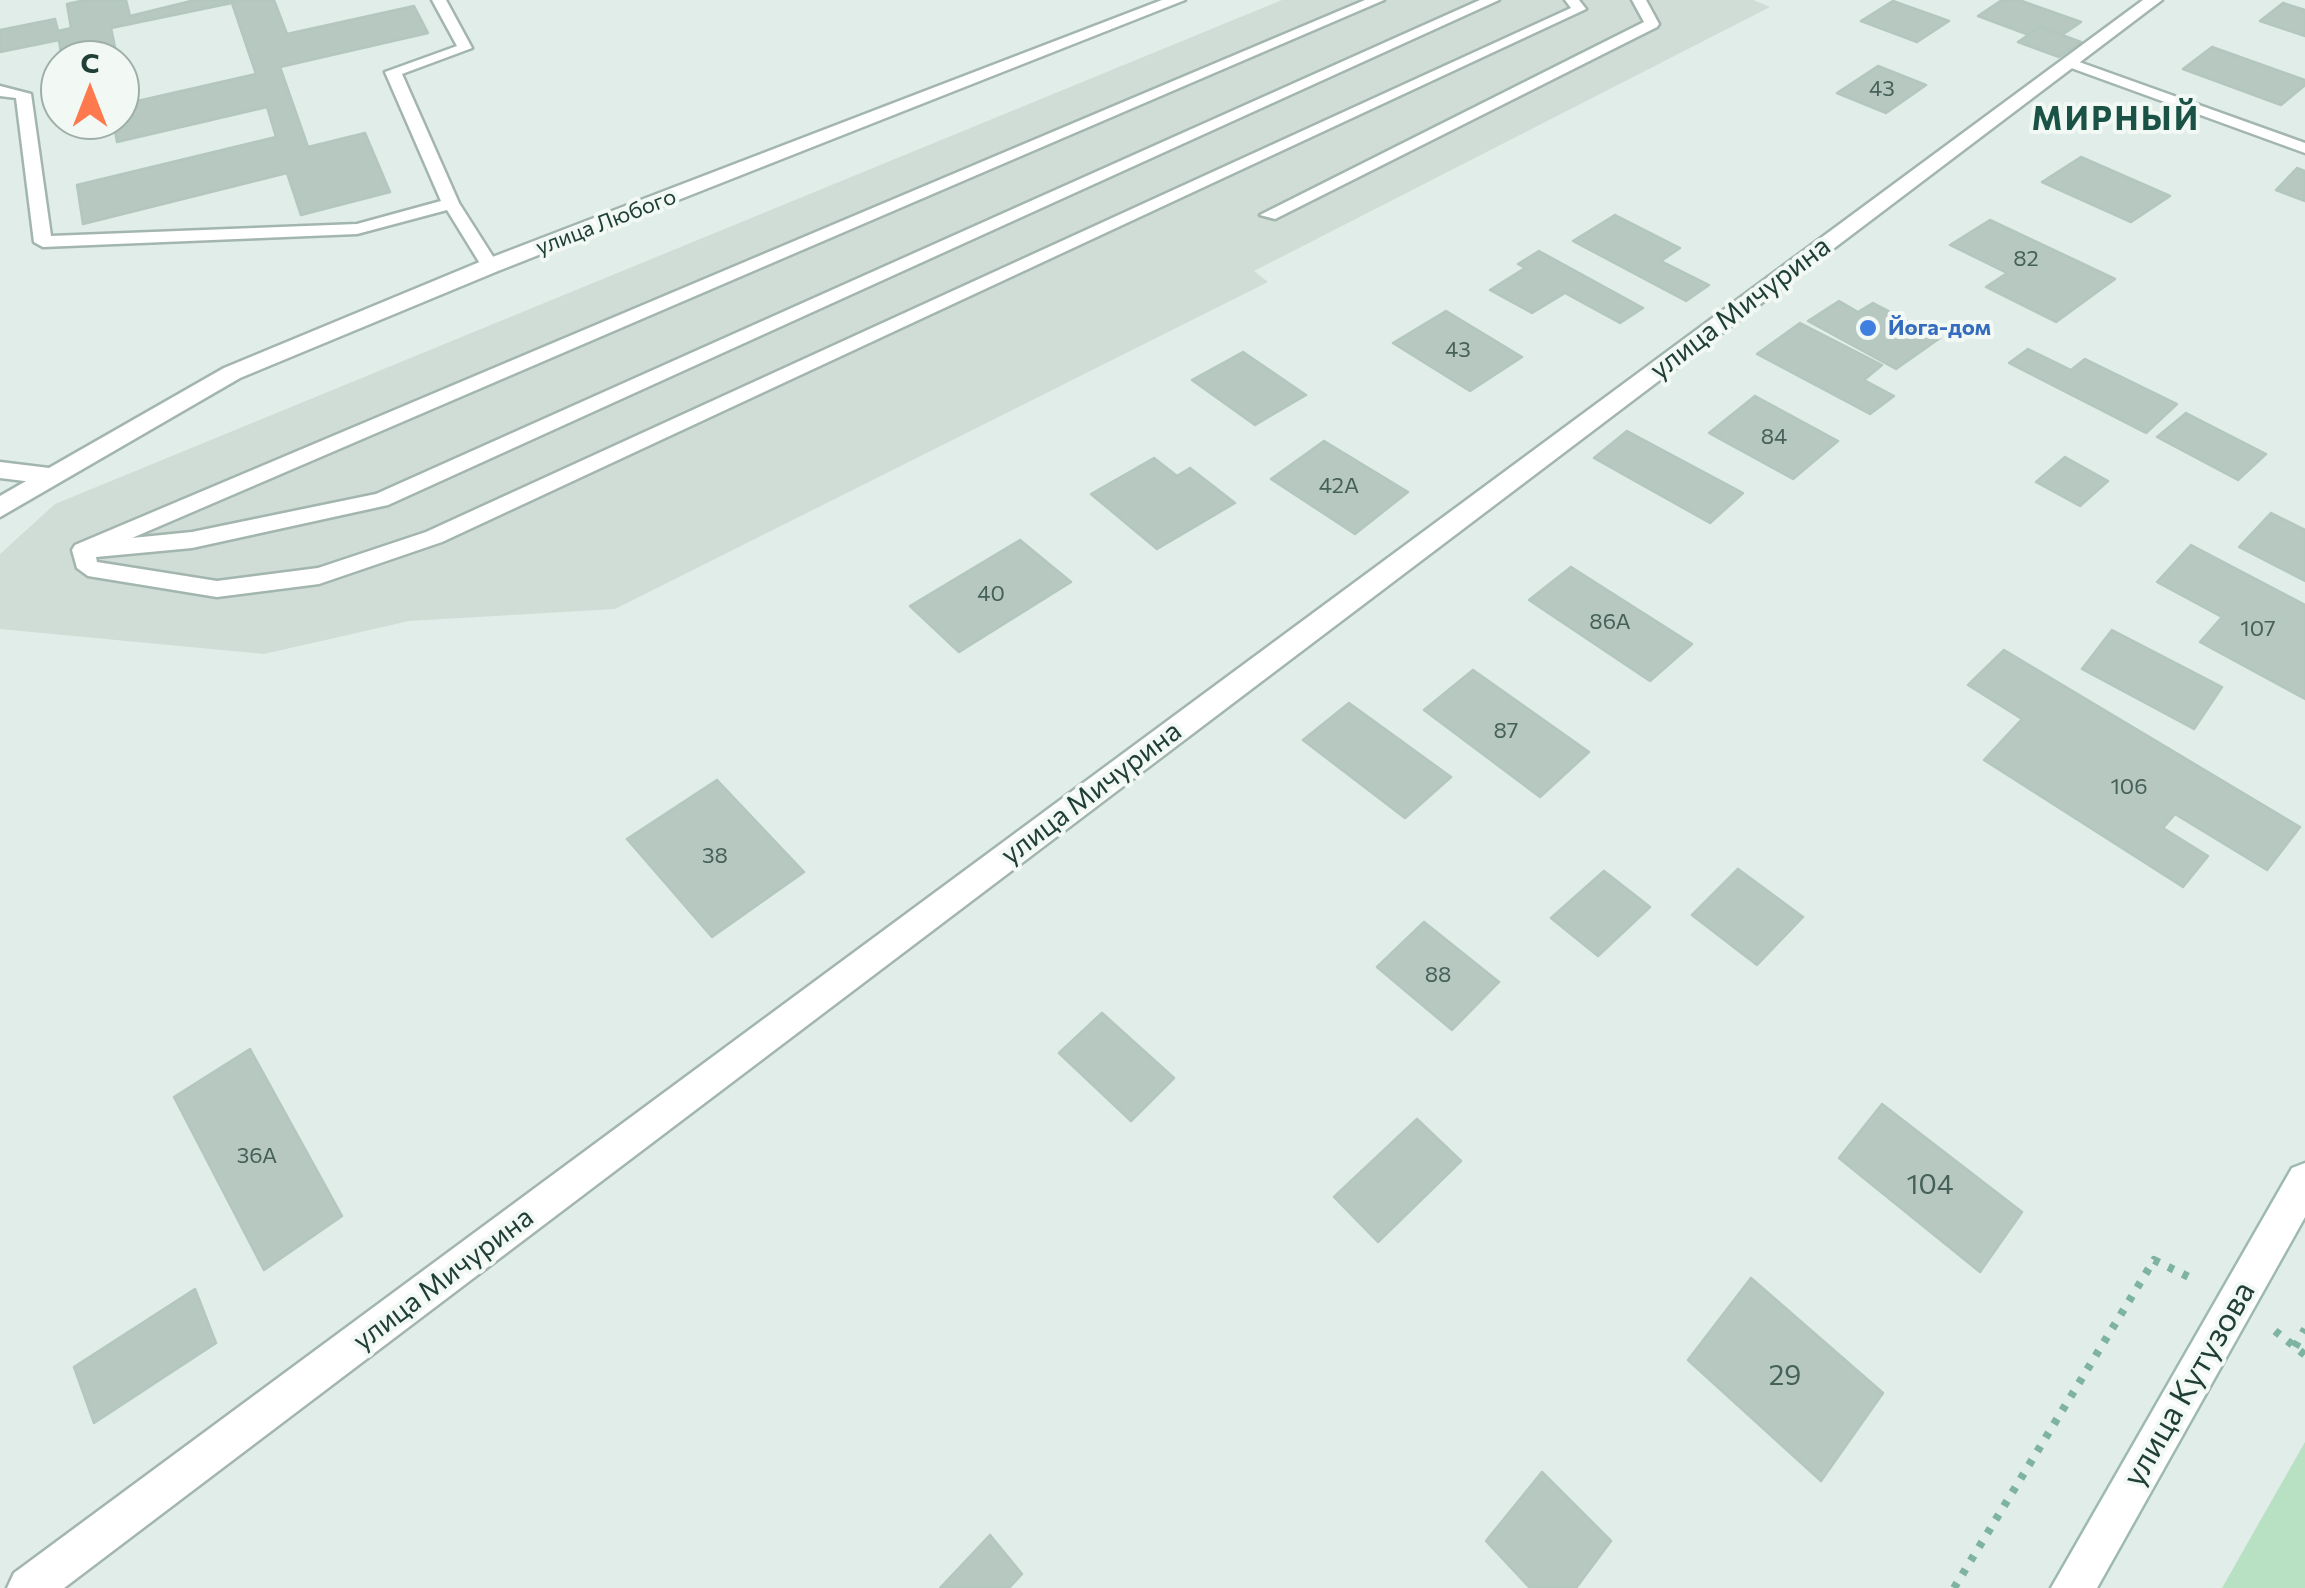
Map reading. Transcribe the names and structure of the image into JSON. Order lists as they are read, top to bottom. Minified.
{"streets":{"street":["улица Любого","улица Мичурина","улица Кутузова"]},"districts":["МИРНЫЙ"],"places":["Йога-дом"],"house_numbers":["43","82","43","84","42А","40","86А","107","87","106","38","88","36А","104","29"],"north":"top"}
